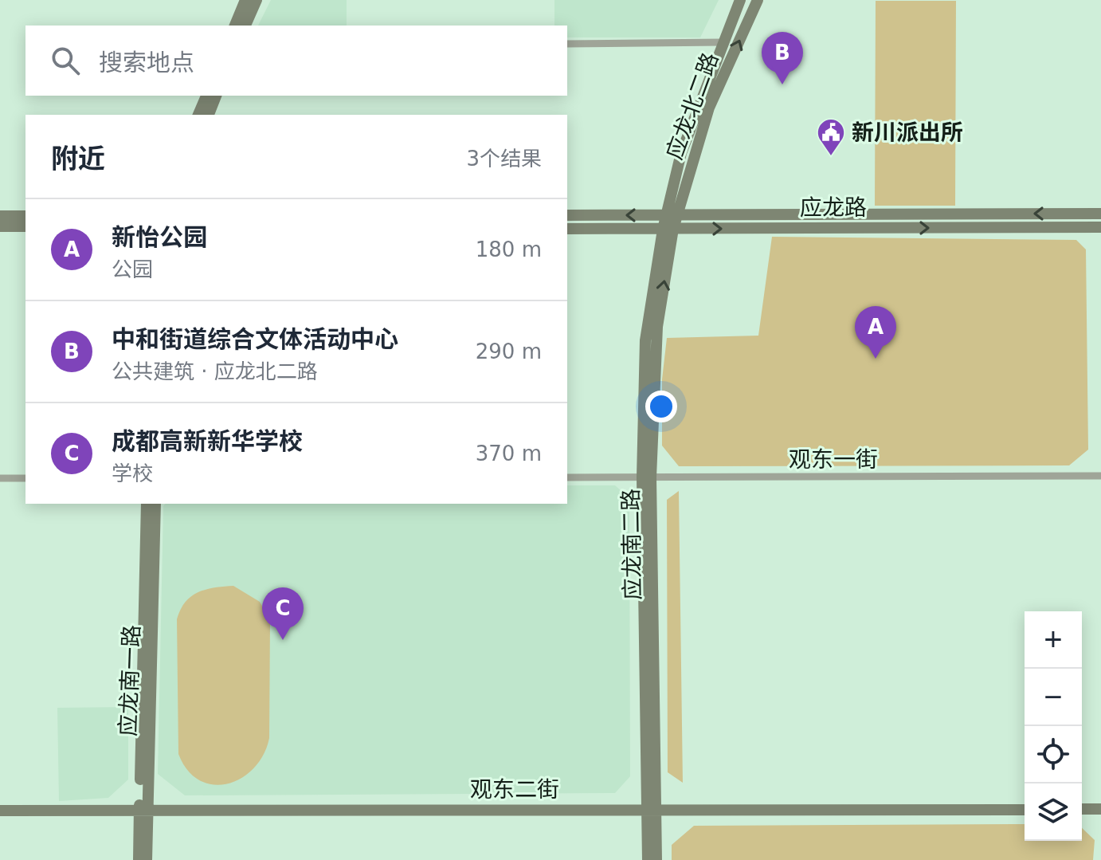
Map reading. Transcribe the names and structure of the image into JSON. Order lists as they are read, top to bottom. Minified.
{"streets":{"street":["应龙北二路","应龙路","观东一街","应龙南二路","应龙南一路","观东二街"]},"crossings":[["应龙北二路","应龙路"],["应龙北二路","应龙南二路"],["应龙路","应龙南二路"],["观东一街","应龙南二路"],["应龙南二路","观东二街"],["应龙南一路","观东二街"]],"places":{"public building":["新川派出所"]},"page":{"search":"搜索地点","pins":["B","A","C"],"heading":["附近","3个结果"],"list":[{"mark":"A","name":"新怡公园","note":"公园","value":"180 m"},{"mark":"B","name":"中和街道综合文体活动中心","note":"公共建筑 · 应龙北二路","value":"290 m"},{"mark":"C","name":"成都高新新华学校","note":"学校","value":"370 m"}],"map_buttons":["+","−"]}}
